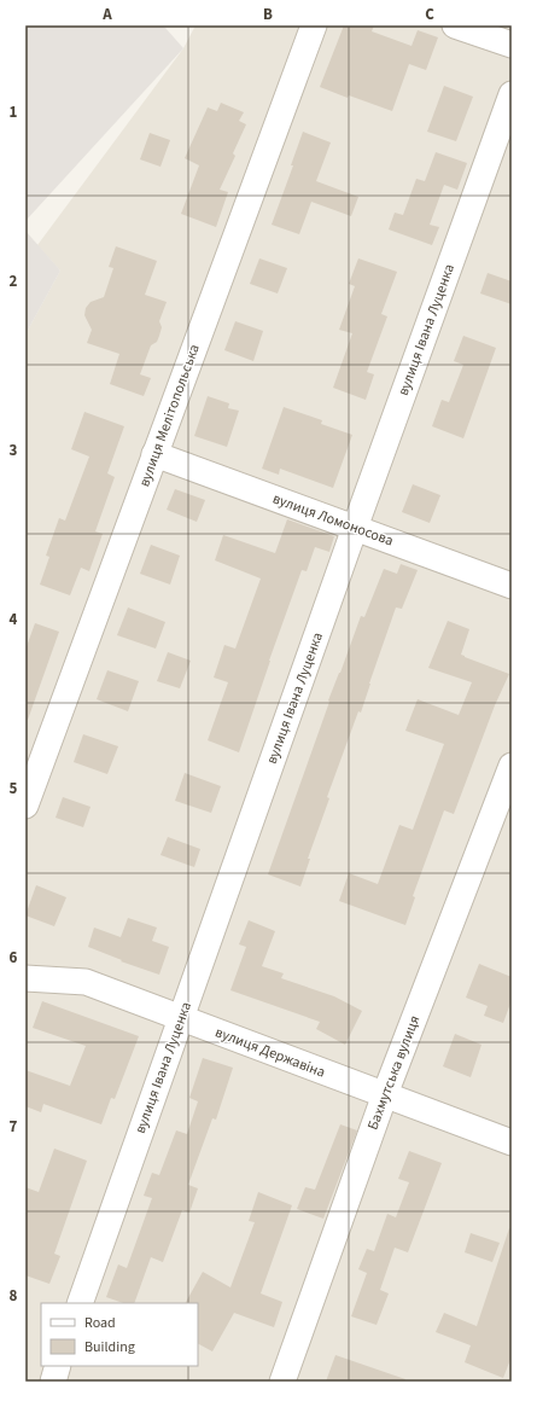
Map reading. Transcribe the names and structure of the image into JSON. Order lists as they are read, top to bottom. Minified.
{"streets":{"street":["вулиця Івана Луценка","вулиця Мелітопольська","вулиця Ломоносова","вулиця Державіна","Бахмутська вулиця"]},"crossings":[["вулиця Івана Луценка","вулиця Ломоносова"],["вулиця Івана Луценка","вулиця Державіна"],["вулиця Мелітопольська","вулиця Ломоносова"],["вулиця Державіна","Бахмутська вулиця"]],"legend":["Road","Building"],"grid":{"columns":["A","B","C"],"rows":["1","2","3","4","5","6","7","8"]}}
